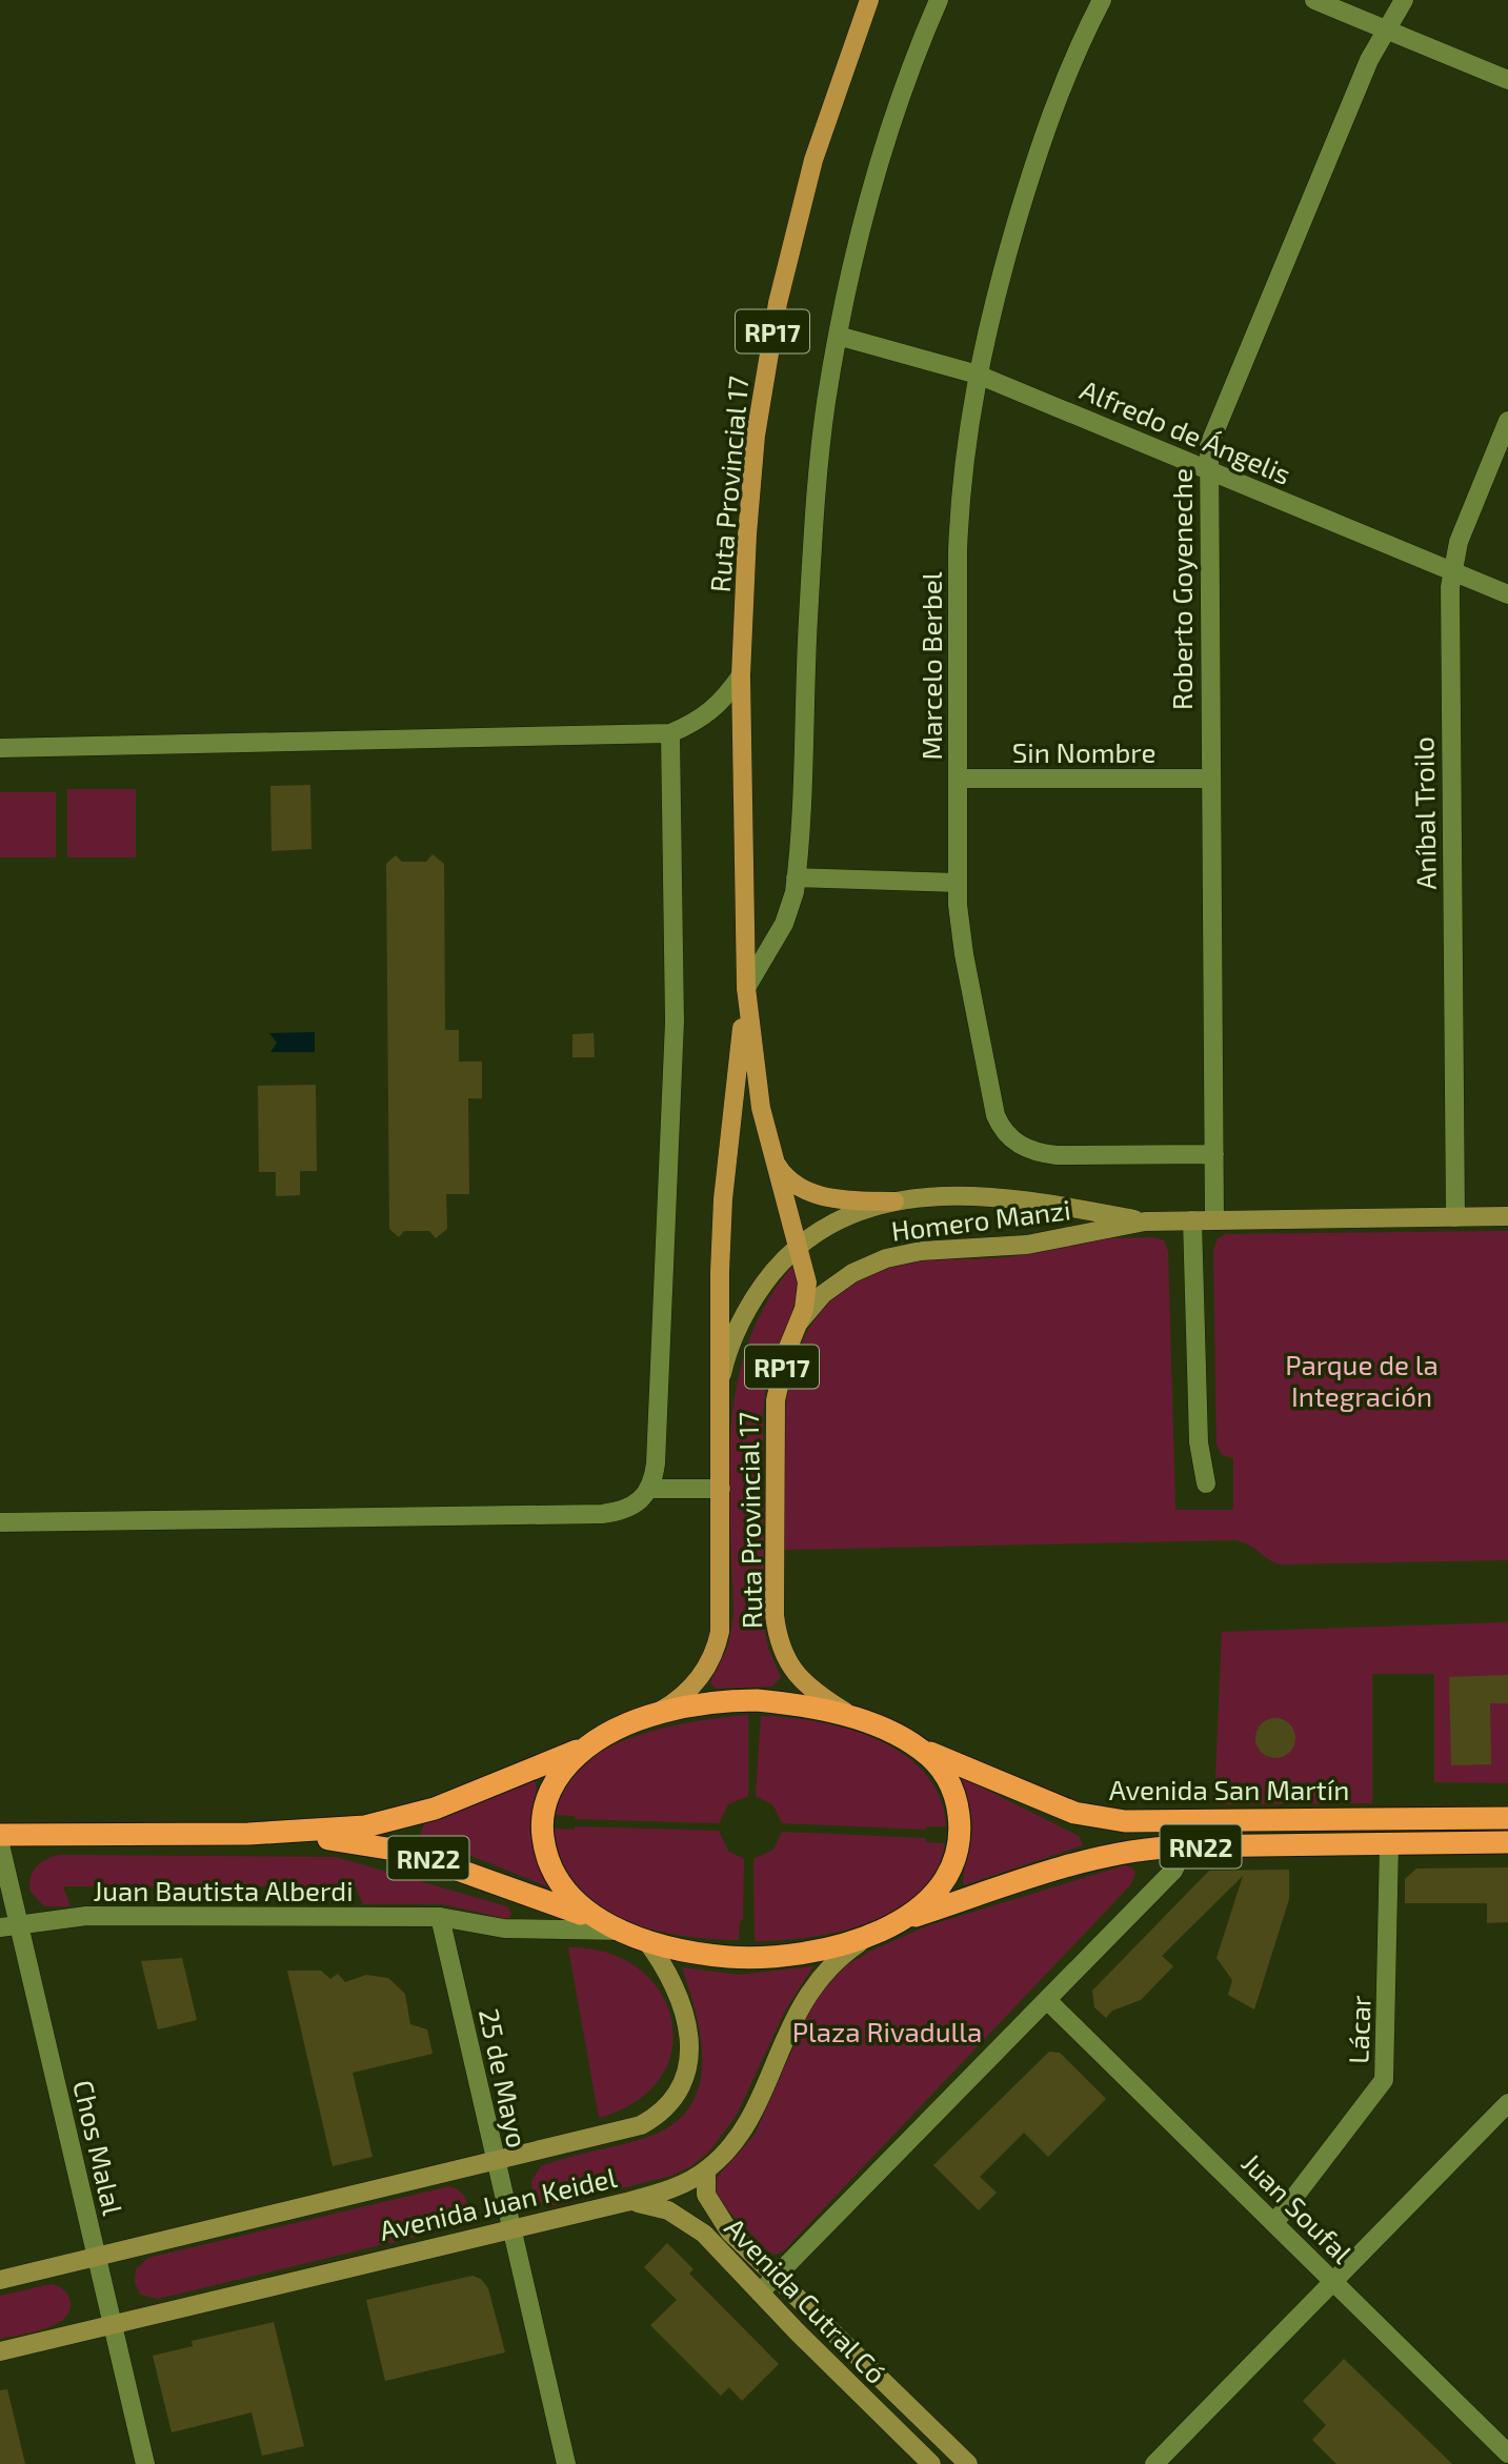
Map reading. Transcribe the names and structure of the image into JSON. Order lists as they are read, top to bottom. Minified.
{"streets":{"highway":["Avenida San Martín","RN22"],"main road":["RP17","Ruta Provincial 17","Homero Manzi","Avenida Juan Keidel","Avenida Cutral Có"],"street":["Alfredo de Ángelis","Roberto Goyeneche","Marcelo Berbel","Sin Nombre","Aníbal Troilo","Juan Bautista Alberdi","Lácar","25 de Mayo","Chos Malal","Juan Soufal"]},"crossings":[["Alfredo de Ángelis","Roberto Goyeneche"],["Alfredo de Ángelis","Marcelo Berbel"],["Alfredo de Ángelis","Aníbal Troilo"],["Ruta Provincial 17","Homero Manzi"],["Ruta Provincial 17","RN22"],["Roberto Goyeneche","Marcelo Berbel"],["Roberto Goyeneche","Sin Nombre"],["Roberto Goyeneche","Homero Manzi"],["Marcelo Berbel","Sin Nombre"],["Aníbal Troilo","Homero Manzi"],["Avenida San Martín","RN22"],["Avenida San Martín","Lácar"],["RN22","Juan Bautista Alberdi"],["RN22","Avenida Juan Keidel"],["Juan Bautista Alberdi","25 de Mayo"],["Juan Bautista Alberdi","Chos Malal"],["Lácar","Juan Soufal"],["25 de Mayo","Avenida Juan Keidel"],["Chos Malal","Avenida Juan Keidel"],["Avenida Juan Keidel","Avenida Cutral Có"]],"parks":["Parque de la Integración","Plaza Rivadulla"]}
